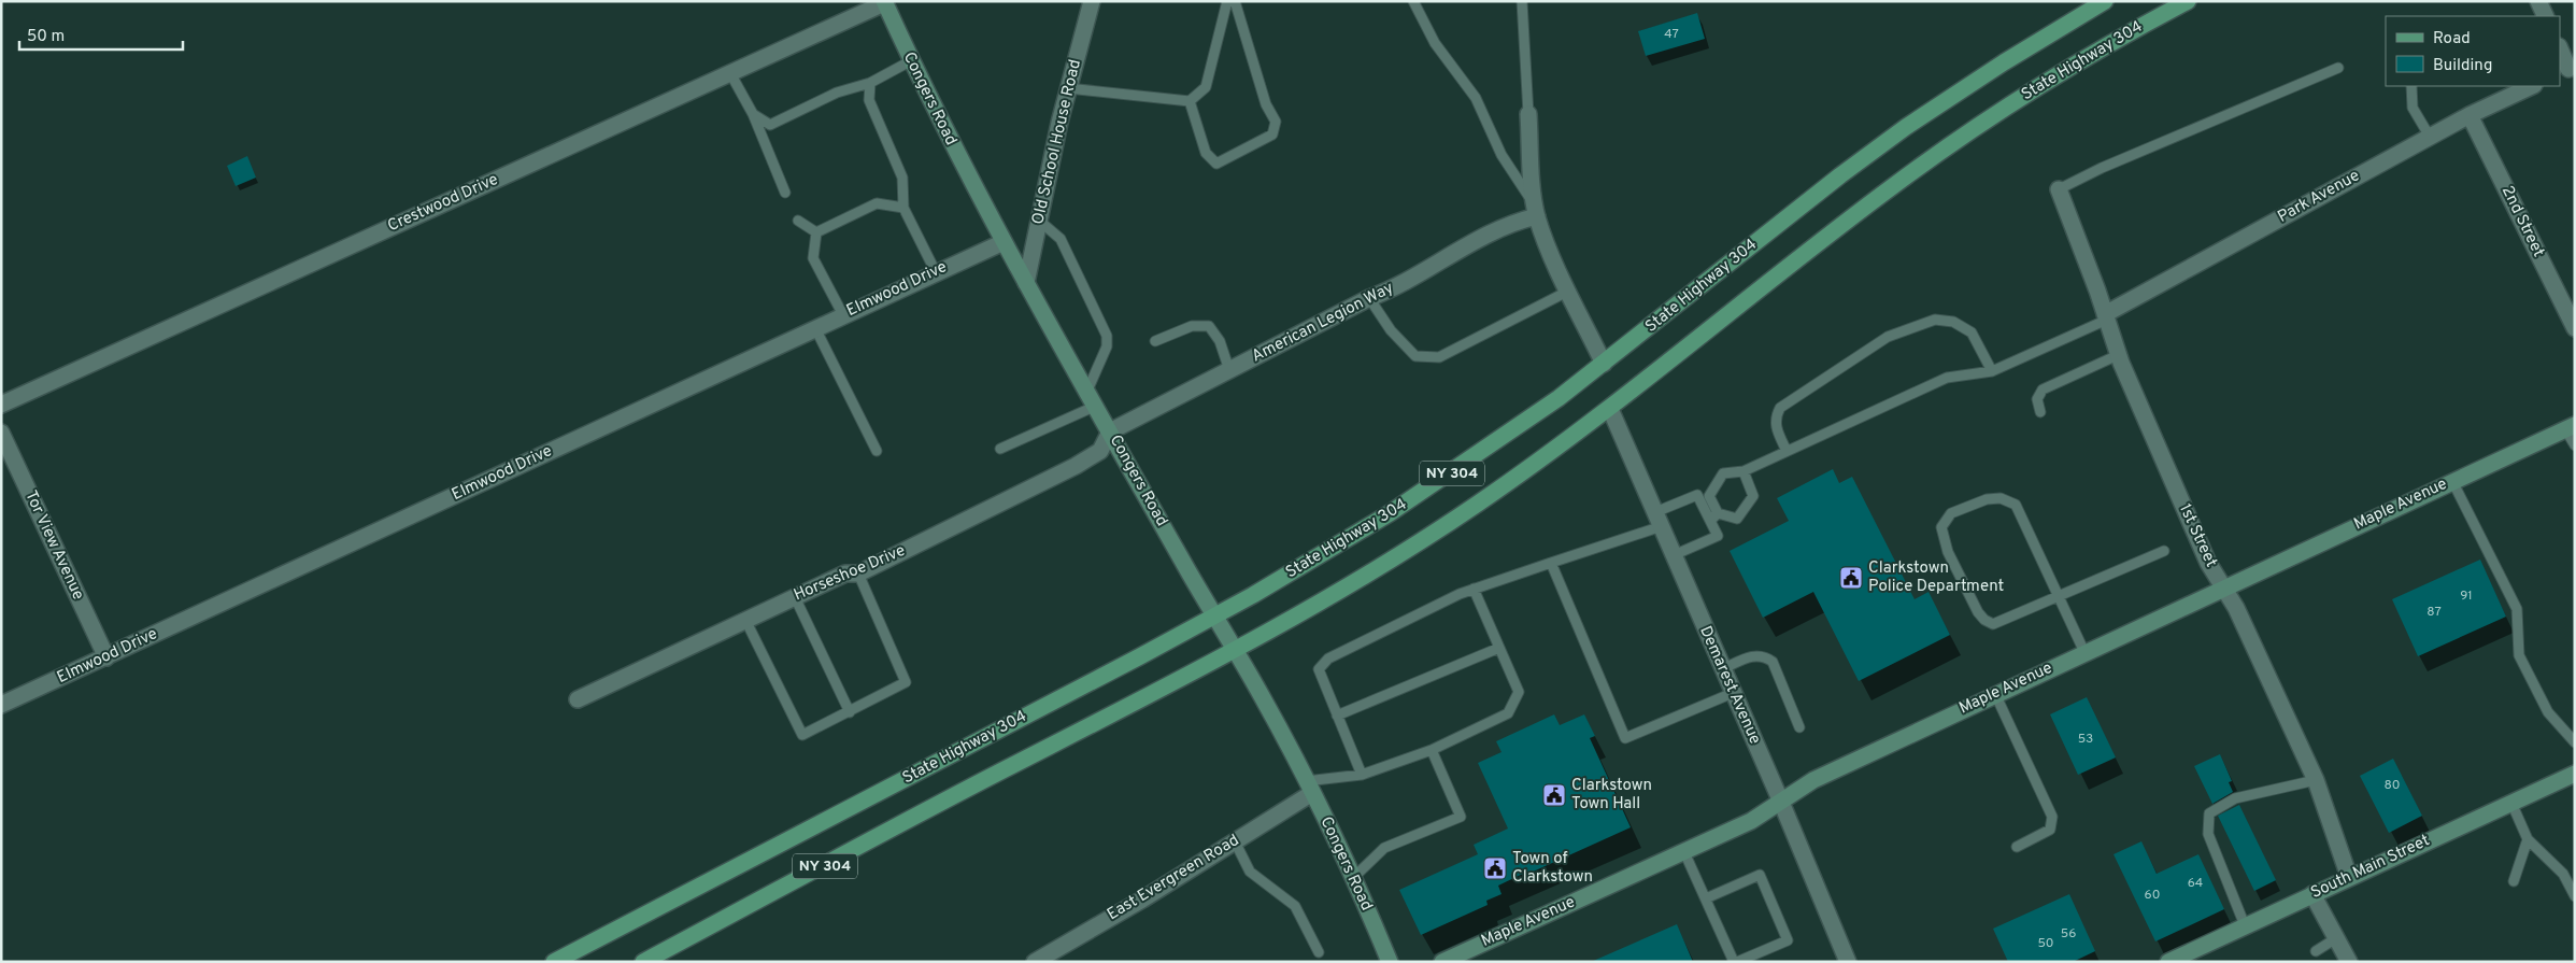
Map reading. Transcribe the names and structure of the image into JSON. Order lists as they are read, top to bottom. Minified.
{"streets":{"main road":["State Highway 304","NY 304"],"street":["Congers Road","Old School House Road","Park Avenue","Crestwood Drive","2nd Street","Elmwood Drive","American Legion Way","Maple Avenue","1st Street","Tor View Avenue","Horseshoe Drive","Demarest Avenue","South Main Street","East Evergreen Road"]},"crossings":[["State Highway 304","Congers Road"],["State Highway 304","Demarest Avenue"],["Congers Road","Old School House Road"],["Congers Road","Crestwood Drive"],["Congers Road","Elmwood Drive"],["Congers Road","American Legion Way"],["Congers Road","Horseshoe Drive"],["Congers Road","East Evergreen Road"],["Park Avenue","2nd Street"],["Park Avenue","1st Street"],["Elmwood Drive","Tor View Avenue"],["American Legion Way","Horseshoe Drive"],["Maple Avenue","1st Street"],["Maple Avenue","Demarest Avenue"],["1st Street","South Main Street"]],"places":{"public building":["Clarkstown Police Department","Clarkstown Town Hall","Town of Clarkstown"]},"house_numbers":["47","91","87","53","80","64","60","56","50"],"legend":["Road","Building"],"scale_bar":"50 m"}
